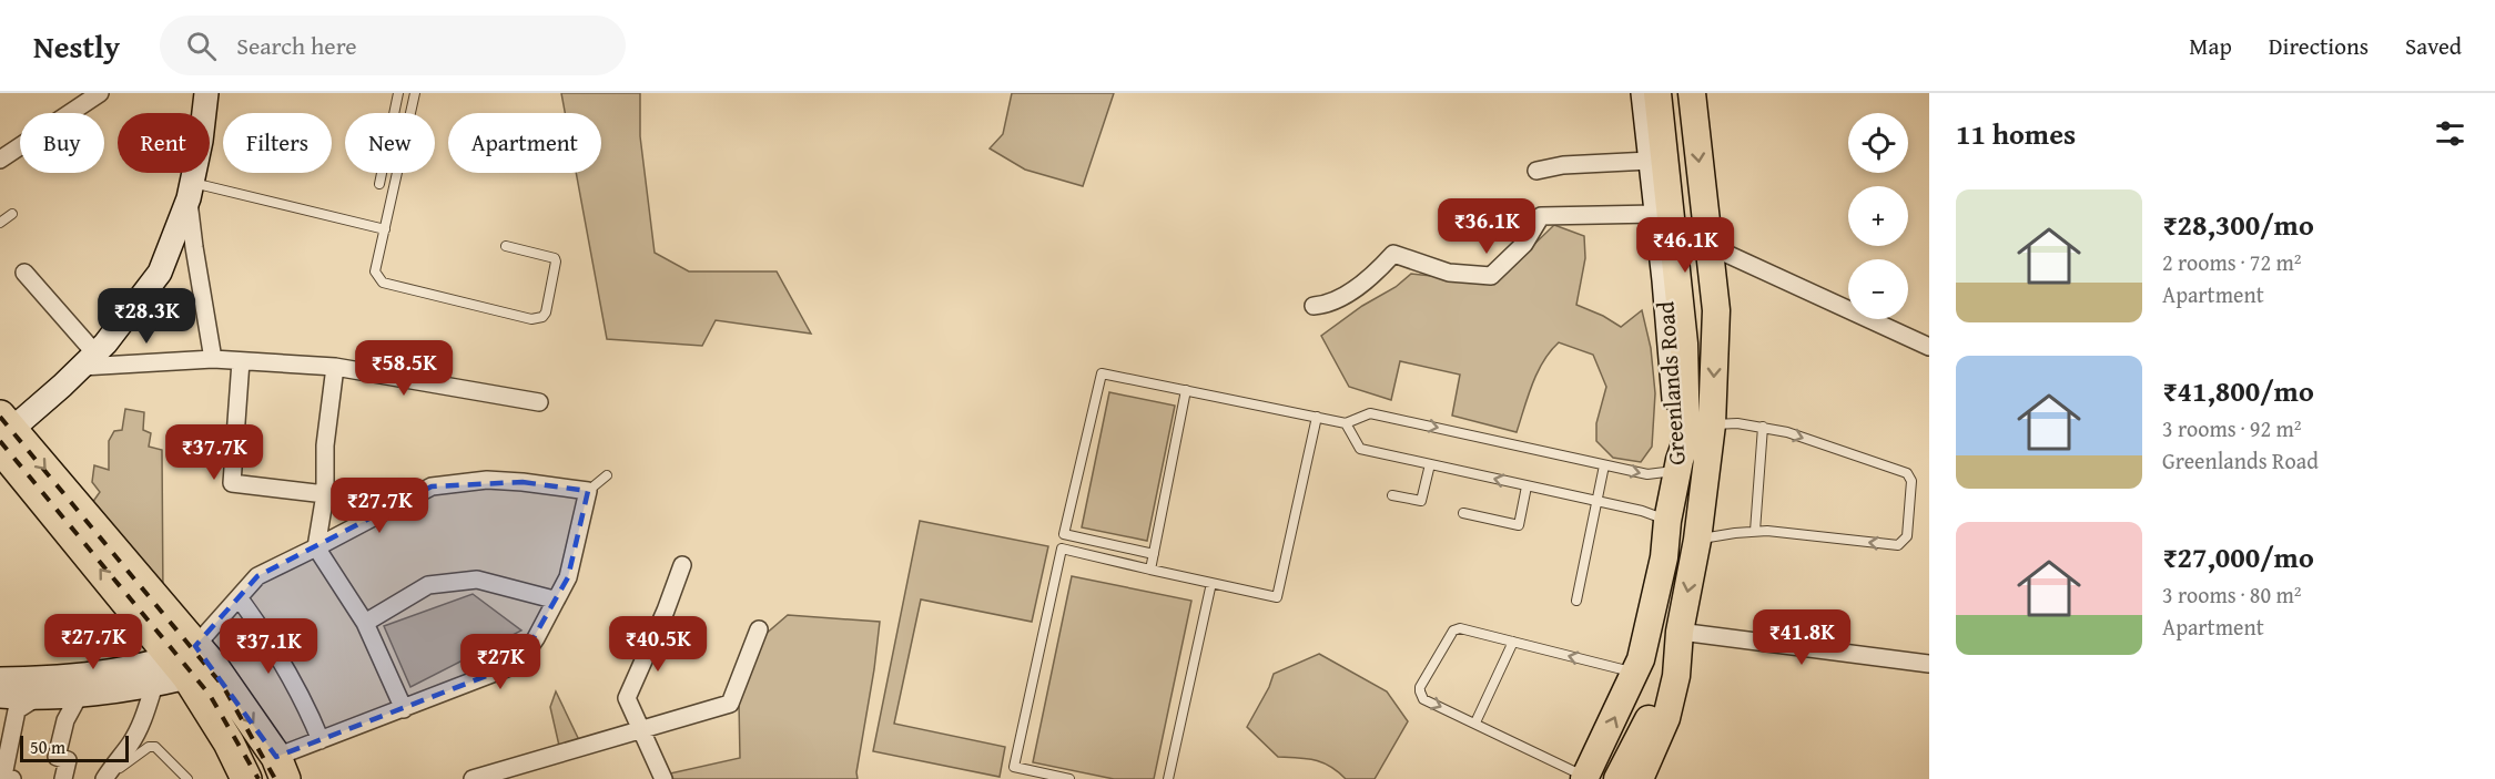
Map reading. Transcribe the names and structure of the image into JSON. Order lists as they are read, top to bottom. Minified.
{"streets":{"main road":["Greenlands Road"]},"scale_bar":"50 m","page":{"header":"Nestly","search":"Search here","nav":["Map","Directions","Saved"],"heading":"11 homes","map_buttons":["+","−"],"chip":["Buy","Rent","Filters","New","Apartment"],"list":[{"name":"₹28,300/mo","note":"2 rooms · 72 m² · Apartment"},{"name":"₹41,800/mo","note":"3 rooms · 92 m² · Greenlands Road"},{"name":"₹27,000/mo","note":"3 rooms · 80 m² · Apartment"}],"price":["₹36.1K","₹46.1K","₹28.3K","₹58.5K","₹37.7K","₹27.7K","₹41.8K","₹27.7K","₹40.5K","₹37.1K","₹27K"],"scale":"50 m"}}
